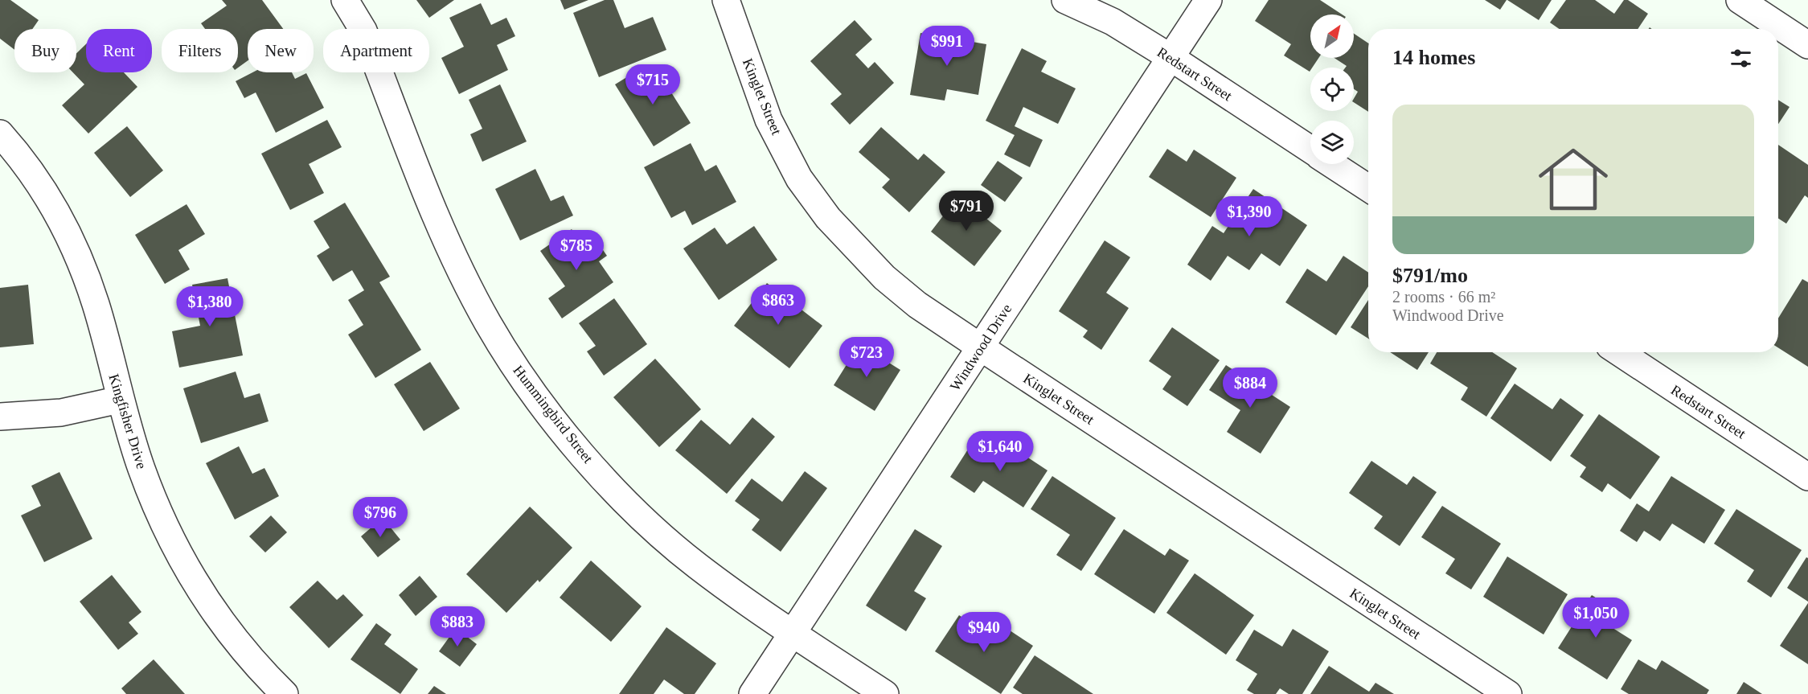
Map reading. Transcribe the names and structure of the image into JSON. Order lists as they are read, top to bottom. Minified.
{"streets":{"street":["Redstart Street","Kinglet Street","Windwood Drive","Hummingbird Street","Kingfisher Drive"]},"crossings":[["Redstart Street","Windwood Drive"],["Kinglet Street","Windwood Drive"],["Windwood Drive","Hummingbird Street"]],"north":"top right","page":{"price":["$991","$715","$791","$1,390","$785","$863","$1,380","$723","$884","$1,640","$796","$1,050","$883","$940"],"chip":["Buy","Rent","Filters","New","Apartment"],"heading":"14 homes","list":[{"name":"$791/mo","note":"2 rooms · 66 m² · Windwood Drive"}]}}
